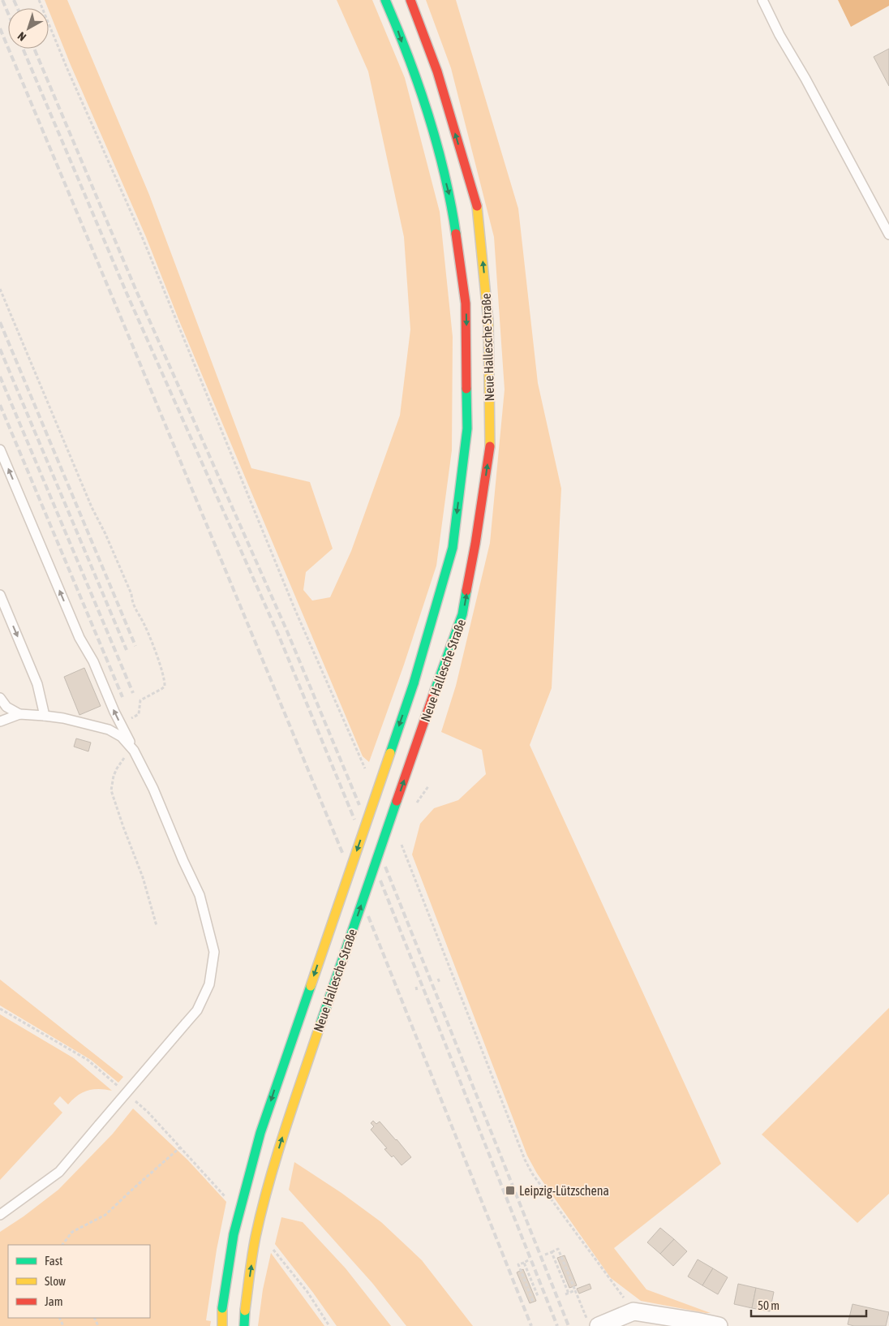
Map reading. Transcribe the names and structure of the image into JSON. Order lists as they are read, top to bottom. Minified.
{"streets":{"main road":["Neue Hallesche Straße"]},"places":{"transit":["Leipzig-Lützschena"]},"legend":["Fast","Slow","Jam"],"scale_bar":"50 m","north":"bottom left"}
